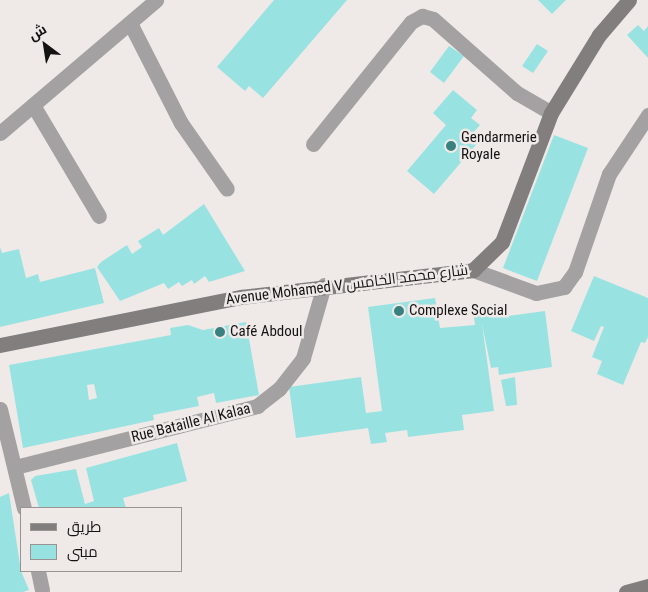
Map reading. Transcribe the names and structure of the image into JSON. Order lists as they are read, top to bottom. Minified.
{"streets":{"street":["Avenue Mohamed V شارع محمد الخامس","Rue Bataille Al Kalaa"]},"crossings":[["Avenue Mohamed V شارع محمد الخامس","Rue Bataille Al Kalaa"]],"places":["Gendarmerie Royale","Complexe Social","Café Abdoul"],"legend":["طريق","مبنى"],"north":"top left"}
